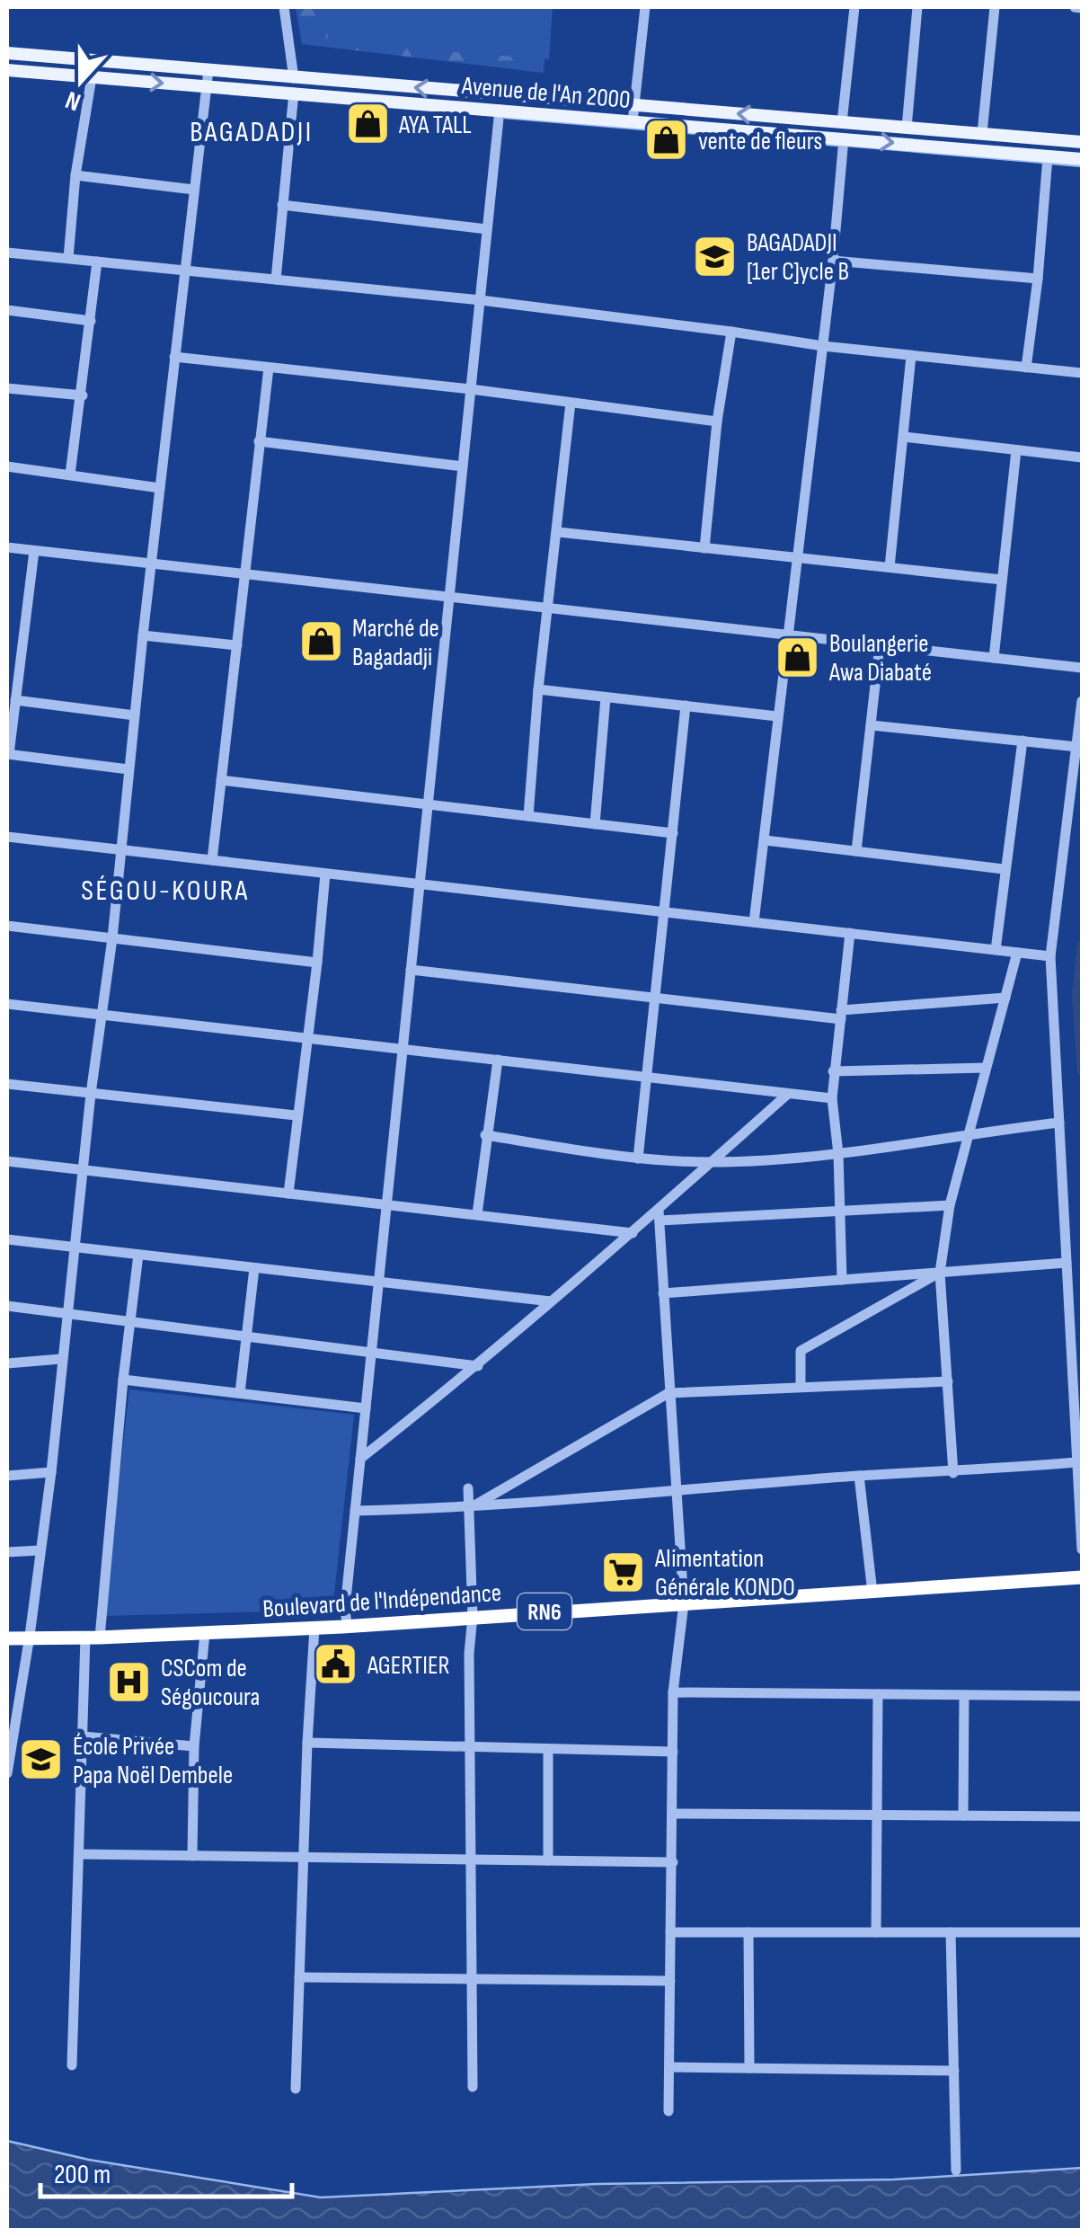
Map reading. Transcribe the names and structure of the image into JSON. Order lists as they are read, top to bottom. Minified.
{"streets":{"highway":["Boulevard de l'Indépendance","RN6"],"main road":["Avenue de l'An 2000"]},"districts":["BAGADADJI","SÉGOU-KOURA"],"places":{"shop":["AYA TALL","vente de fleurs","Marché de Bagadadji","Boulangerie Awa Diabaté"],"school or university":["BAGADADJI [1er C]ycle B","École Privée Papa Noël Dembele"],"supermarket":["Alimentation Générale KONDO"],"public building":["AGERTIER"],"hospital":["CSCom de Ségoucoura"]},"scale_bar":"200 m","north":"bottom"}
